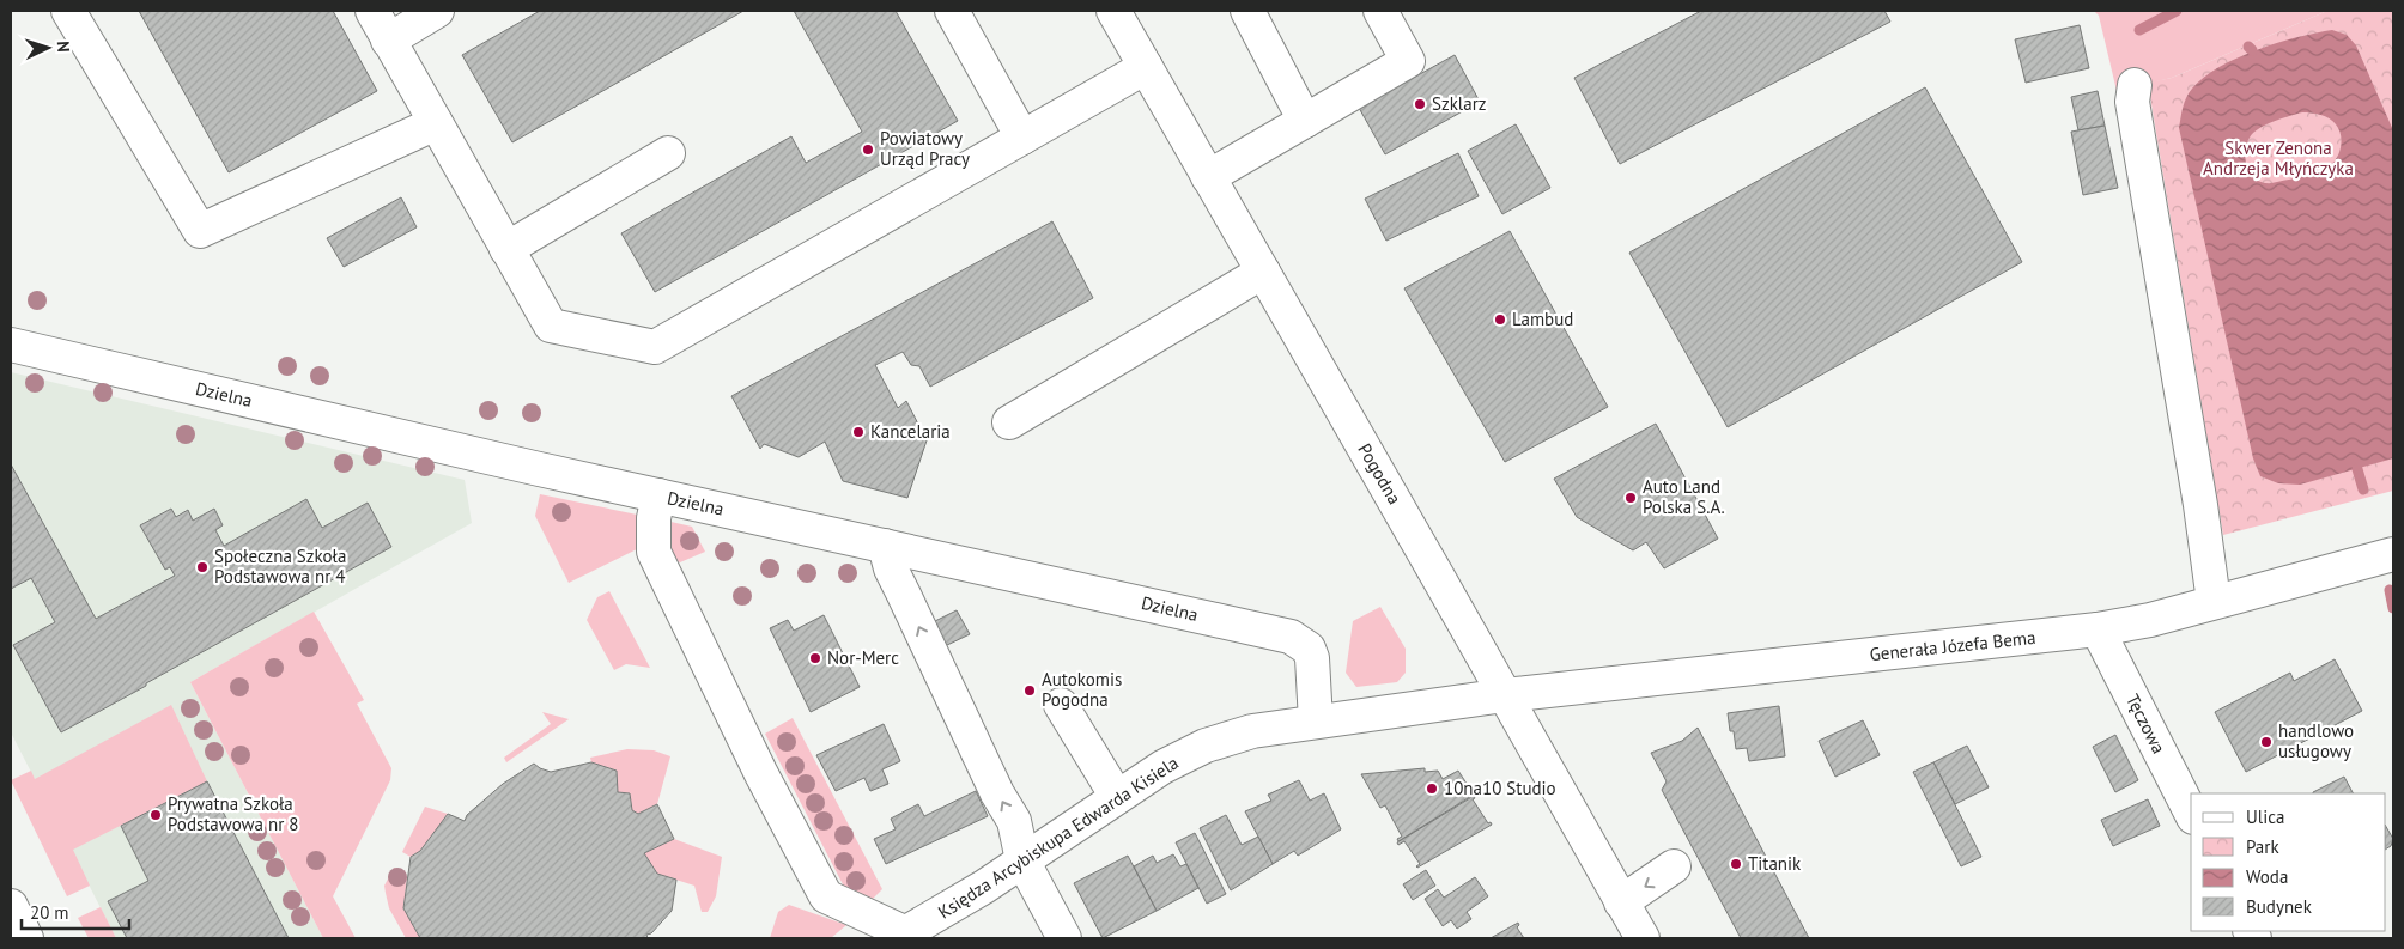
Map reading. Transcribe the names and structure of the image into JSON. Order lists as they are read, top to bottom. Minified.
{"streets":{"street":["Dzielna","Pogodna","Generała Józefa Bema","Tęczowa","Księdza Arcybiskupa Edwarda Kisiela"]},"crossings":[["Dzielna","Księdza Arcybiskupa Edwarda Kisiela"],["Pogodna","Generała Józefa Bema"],["Pogodna","Księdza Arcybiskupa Edwarda Kisiela"],["Generała Józefa Bema","Tęczowa"],["Generała Józefa Bema","Księdza Arcybiskupa Edwarda Kisiela"]],"parks":["Skwer Zenona Andrzeja Młyńczyka"],"places":["Szklarz","Powiatowy Urząd Pracy","Lambud","Kancelaria","Auto Land Polska S.A.","Społeczna Szkoła Podstawowa nr 4","Nor-Merc","Autokomis Pogodna","handlowo usługowy","10na10 Studio","Prywatna Szkoła Podstawowa nr 8","Titanik"],"legend":["Ulica","Park","Woda","Budynek"],"scale_bar":"20 m","north":"right"}
